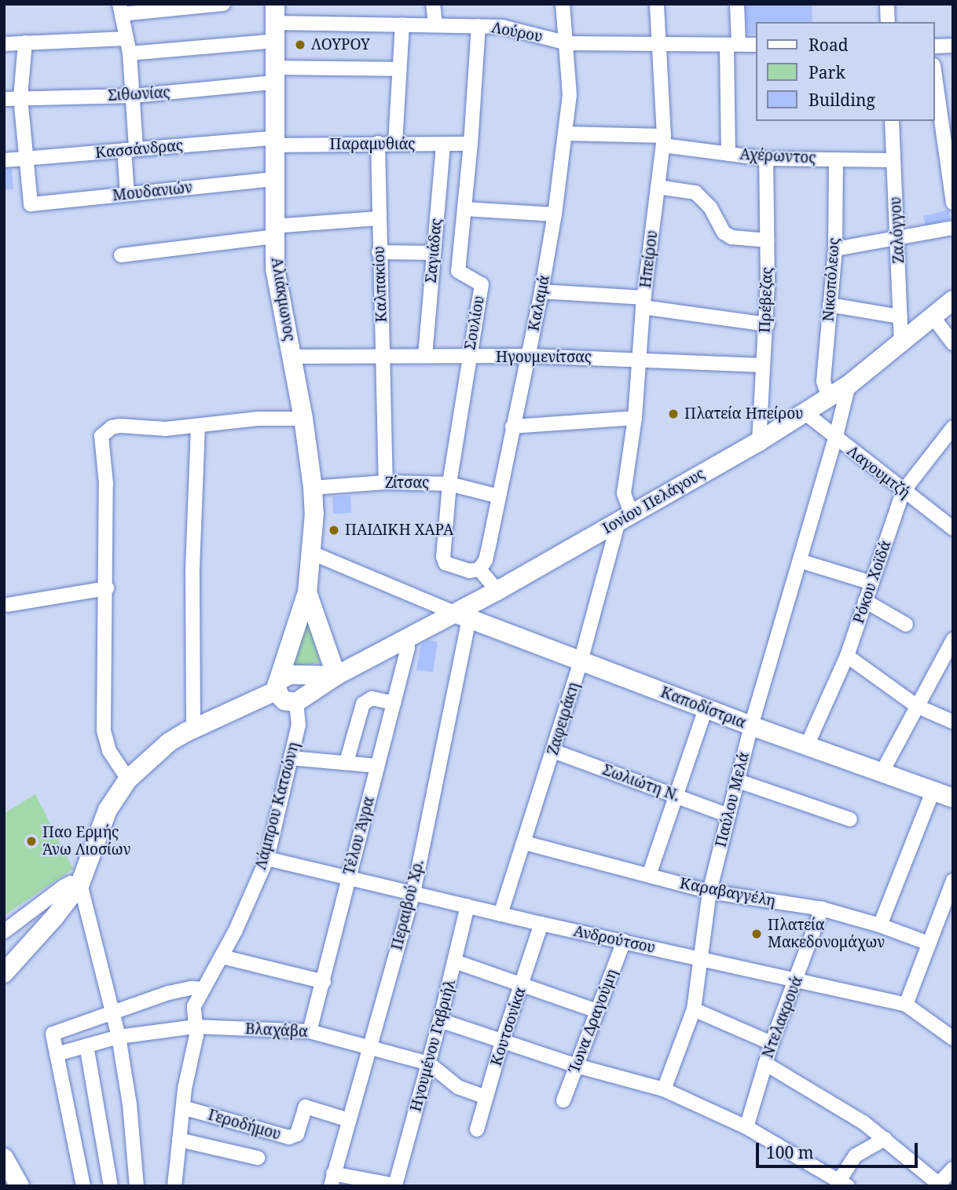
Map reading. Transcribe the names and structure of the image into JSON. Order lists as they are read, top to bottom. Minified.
{"streets":{"street":["Λούρου","Σιθωνίας","Παραμυθιάς","Κασσάνδρας","Αχέρωντος","Μουδανιών","Ζαλόγγου","Σαγιάδας","Ηπείρου","Νικοπόλεως","Καλπακίου","Αλιάκμωνος","Πρέβεζας","Καλαμά","Σουλίου","Ηγουμενίτσας","Λαγουμτζή","Ζίτσας","Ιονίου Πελάγους","Ρόκου Χοϊδά","Καποδίστρια","Ζαφειράκη","Σωλιώτη Ν.","Παύλου Μελά","Λάμπρου Κατσώνη","Τέλου Άγρα","Καραβαγγέλη","Περαιβού Χρ.","Ανδρούτσου","Ντελακρουά","Ίωνα Δραγούμη","Κουτσονίκα","Βλαχάβα","Ηγουμένου Γαβριήλ","Γεροδήμου"]},"crossings":[["Λούρου","Ηπείρου"],["Λούρου","Αλιάκμωνος"],["Λούρου","Καλαμά"],["Λούρου","Σουλίου"],["Σιθωνίας","Αλιάκμωνος"],["Παραμυθιάς","Κασσάνδρας"],["Παραμυθιάς","Σαγιάδας"],["Παραμυθιάς","Καλπακίου"],["Παραμυθιάς","Αλιάκμωνος"],["Παραμυθιάς","Σουλίου"],["Κασσάνδρας","Μουδανιών"],["Κασσάνδρας","Αλιάκμωνος"],["Αχέρωντος","Ζαλόγγου"],["Αχέρωντος","Ηπείρου"],["Αχέρωντος","Νικοπόλεως"],["Αχέρωντος","Πρέβεζας"],["Αχέρωντος","Καλαμά"],["Μουδανιών","Αλιάκμωνος"],["Ζαλόγγου","Ιονίου Πελάγους"],["Σαγιάδας","Ηγουμενίτσας"],["Ηπείρου","Ηγουμενίτσας"],["Ηπείρου","Ιονίου Πελάγους"],["Ηπείρου","Ζαφειράκη"],["Νικοπόλεως","Ιονίου Πελάγους"],["Καλπακίου","Ηγουμενίτσας"],["Καλπακίου","Ζίτσας"],["Αλιάκμωνος","Ηγουμενίτσας"],["Αλιάκμωνος","Ζίτσας"],["Αλιάκμωνος","Ιονίου Πελάγους"],["Πρέβεζας","Ηγουμενίτσας"],["Πρέβεζας","Ιονίου Πελάγους"],["Καλαμά","Σουλίου"],["Καλαμά","Ηγουμενίτσας"],["Καλαμά","Ζίτσας"],["Σουλίου","Ηγουμενίτσας"],["Σουλίου","Ζίτσας"],["Λαγουμτζή","Ιονίου Πελάγους"],["Λαγουμτζή","Ρόκου Χοϊδά"],["Λαγουμτζή","Παύλου Μελά"],["Ιονίου Πελάγους","Καποδίστρια"],["Ιονίου Πελάγους","Ζαφειράκη"],["Ιονίου Πελάγους","Παύλου Μελά"],["Ιονίου Πελάγους","Λάμπρου Κατσώνη"],["Ιονίου Πελάγους","Τέλου Άγρα"],["Ιονίου Πελάγους","Περαιβού Χρ."],["Ρόκου Χοϊδά","Καποδίστρια"],["Καποδίστρια","Ζαφειράκη"],["Καποδίστρια","Παύλου Μελά"],["Καποδίστρια","Περαιβού Χρ."],["Ζαφειράκη","Σωλιώτη Ν."],["Ζαφειράκη","Καραβαγγέλη"],["Ζαφειράκη","Ανδρούτσου"],["Σωλιώτη Ν.","Παύλου Μελά"],["Παύλου Μελά","Καραβαγγέλη"],["Παύλου Μελά","Ανδρούτσου"],["Λάμπρου Κατσώνη","Ανδρούτσου"],["Λάμπρου Κατσώνη","Βλαχάβα"],["Λάμπρου Κατσώνη","Γεροδήμου"],["Τέλου Άγρα","Ανδρούτσου"],["Τέλου Άγρα","Βλαχάβα"],["Καραβαγγέλη","Ντελακρουά"],["Περαιβού Χρ.","Ανδρούτσου"],["Περαιβού Χρ.","Βλαχάβα"],["Περαιβού Χρ.","Γεροδήμου"],["Ανδρούτσου","Ντελακρουά"],["Ανδρούτσου","Ίωνα Δραγούμη"],["Ανδρούτσου","Κουτσονίκα"],["Ανδρούτσου","Ηγουμένου Γαβριήλ"],["Κουτσονίκα","Βλαχάβα"],["Βλαχάβα","Ηγουμένου Γαβριήλ"]],"places":["ΛΟΥΡΟΥ","Πλατεία Ηπείρου","ΠΑΙΔΙΚΗ ΧΑΡΑ","Παο Ερμής Άνω Λιοσίων","Πλατεία Μακεδονομάχων"],"legend":["Road","Park","Building"],"scale_bar":"100 m"}
